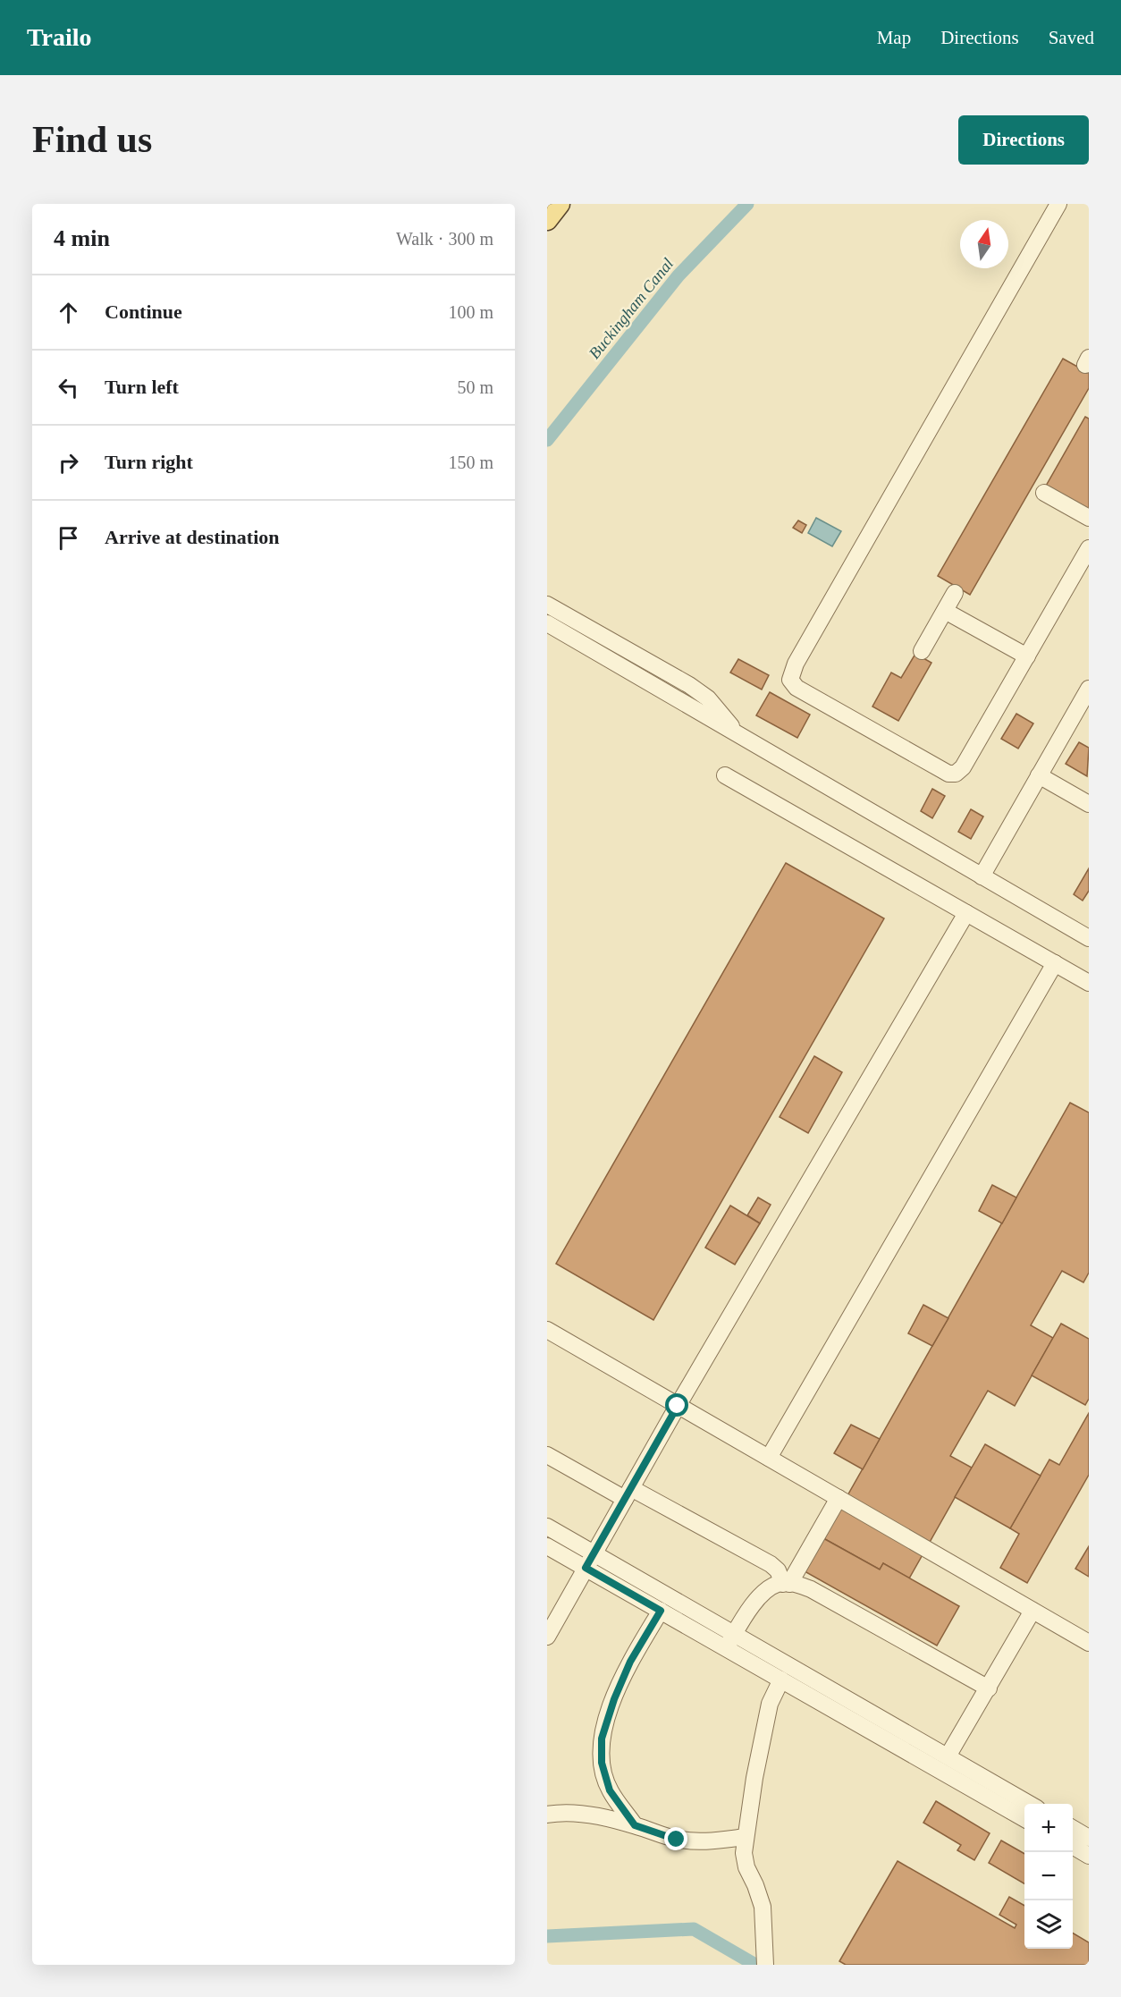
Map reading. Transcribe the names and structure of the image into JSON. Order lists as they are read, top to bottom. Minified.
{"water":["Buckingham Canal"],"north":"top","page":{"header":"Trailo","nav":["Map","Directions","Saved"],"buttons":"Directions","title":"Find us","heading":["4 min","Walk · 300 m"],"list":[["Continue","100 m"],["Turn left","50 m"],["Turn right","150 m"],"Arrive at destination"],"map_buttons":["+","−"]}}
